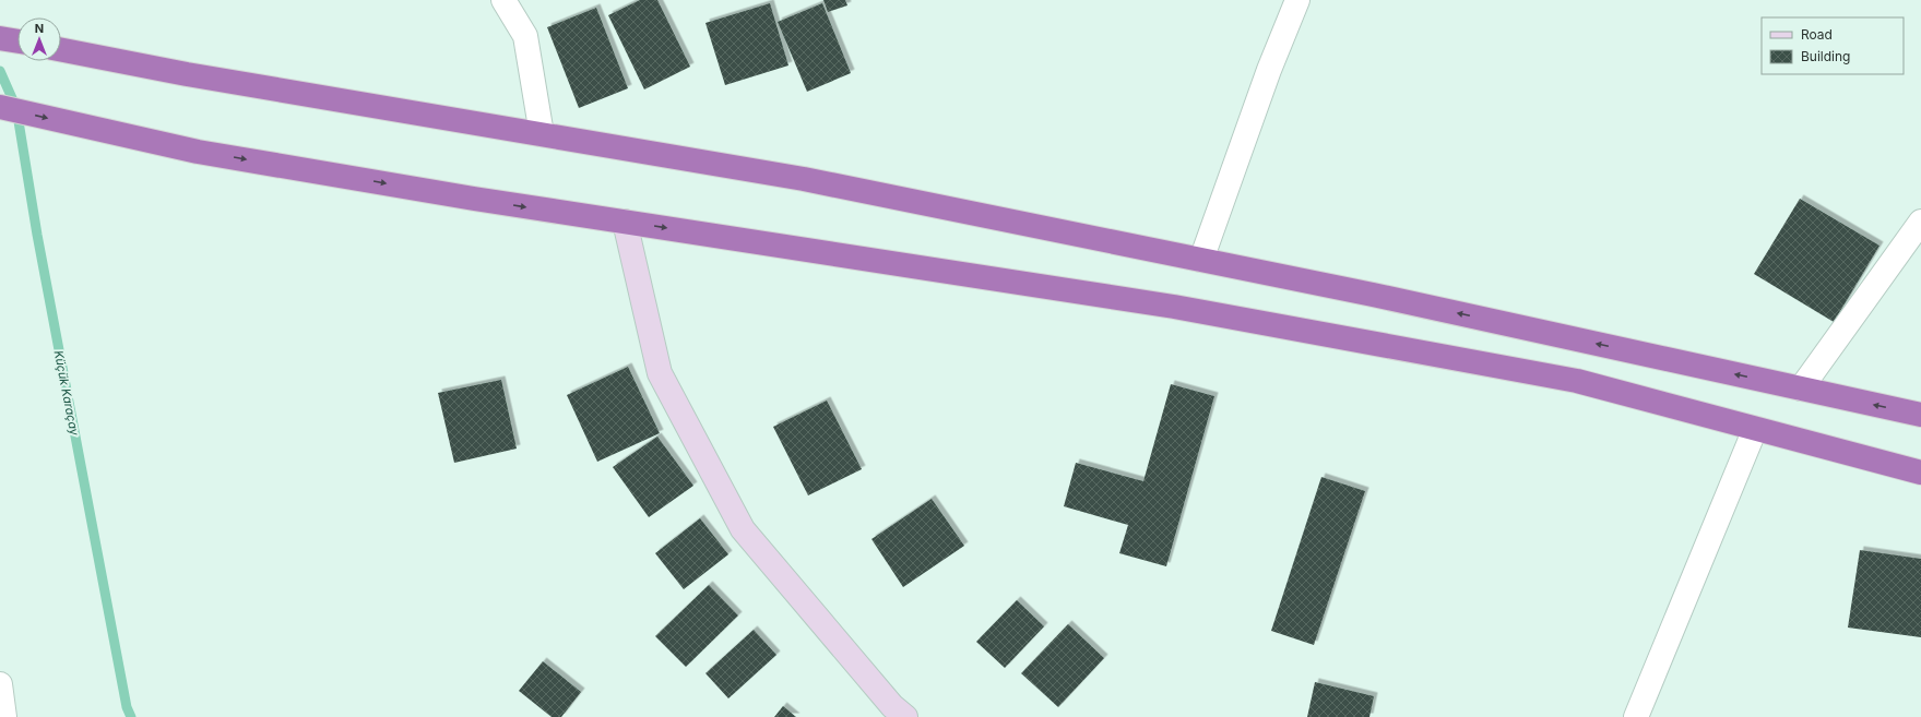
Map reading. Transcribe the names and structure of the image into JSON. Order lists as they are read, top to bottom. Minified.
{"water":["Küçük Karaçay"],"legend":["Road","Building"],"north":"top"}
